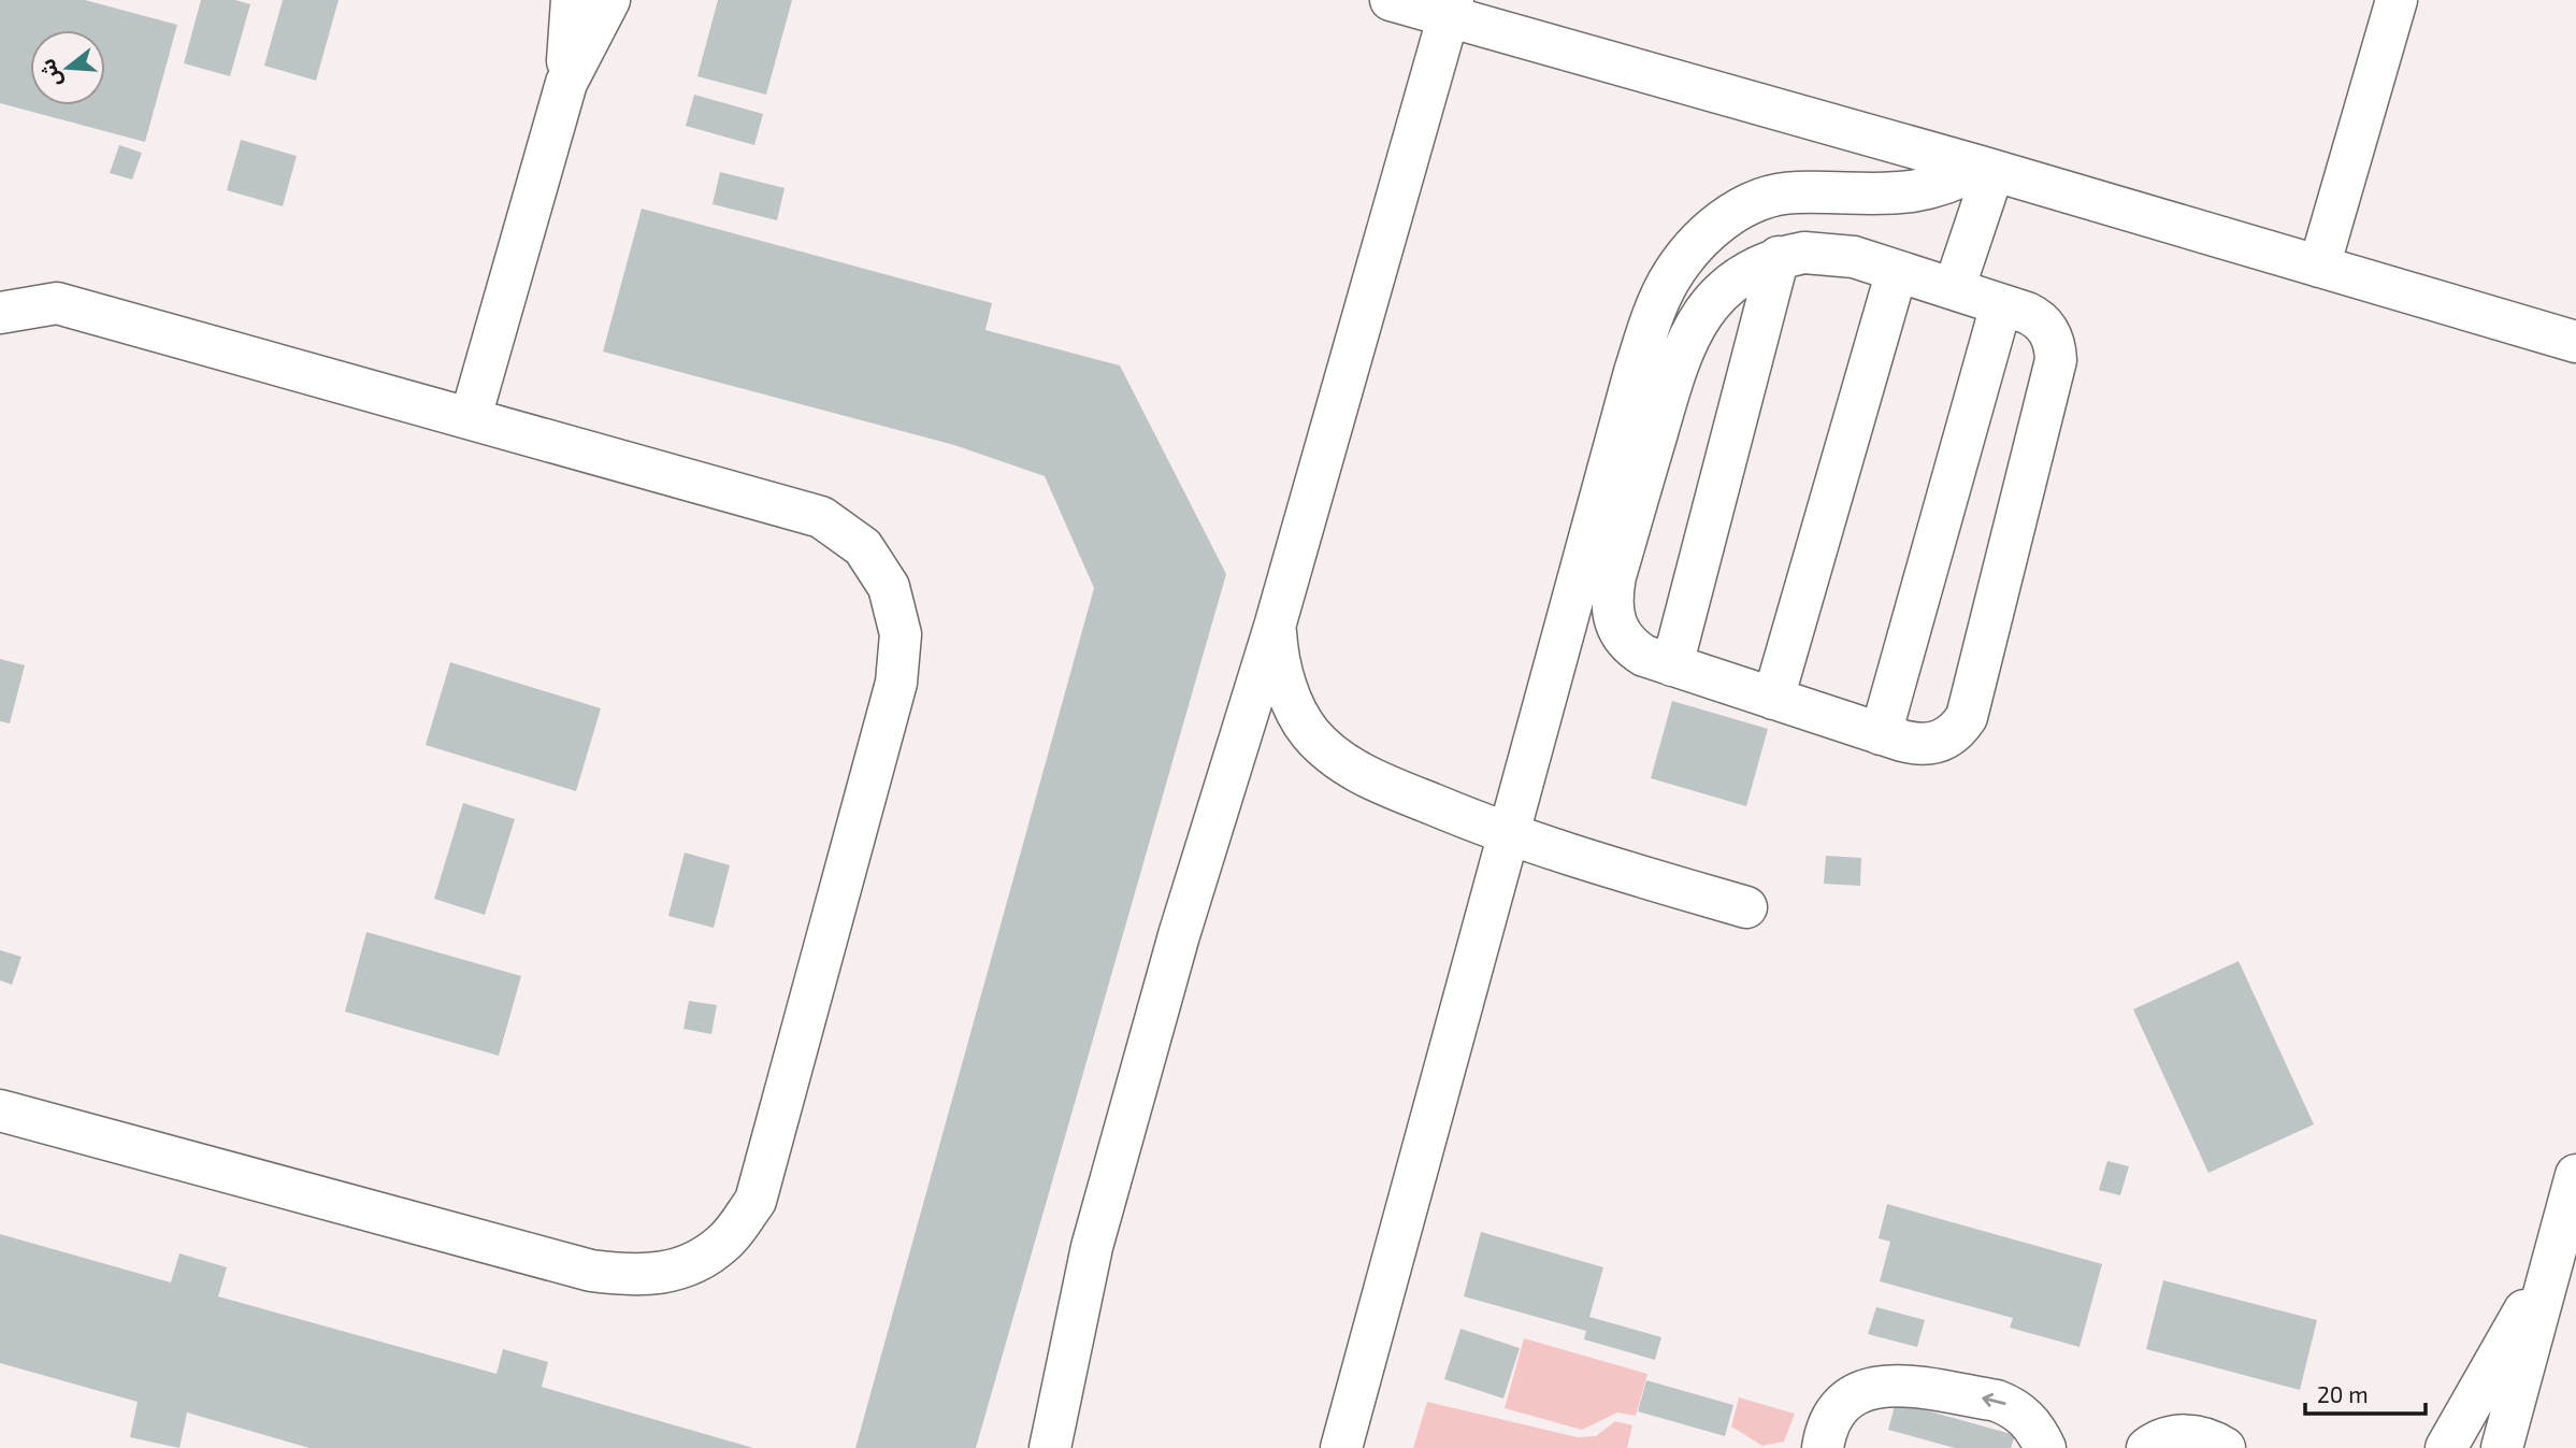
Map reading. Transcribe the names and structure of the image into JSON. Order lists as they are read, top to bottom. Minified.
{"scale_bar":"20 m","north":"left"}
